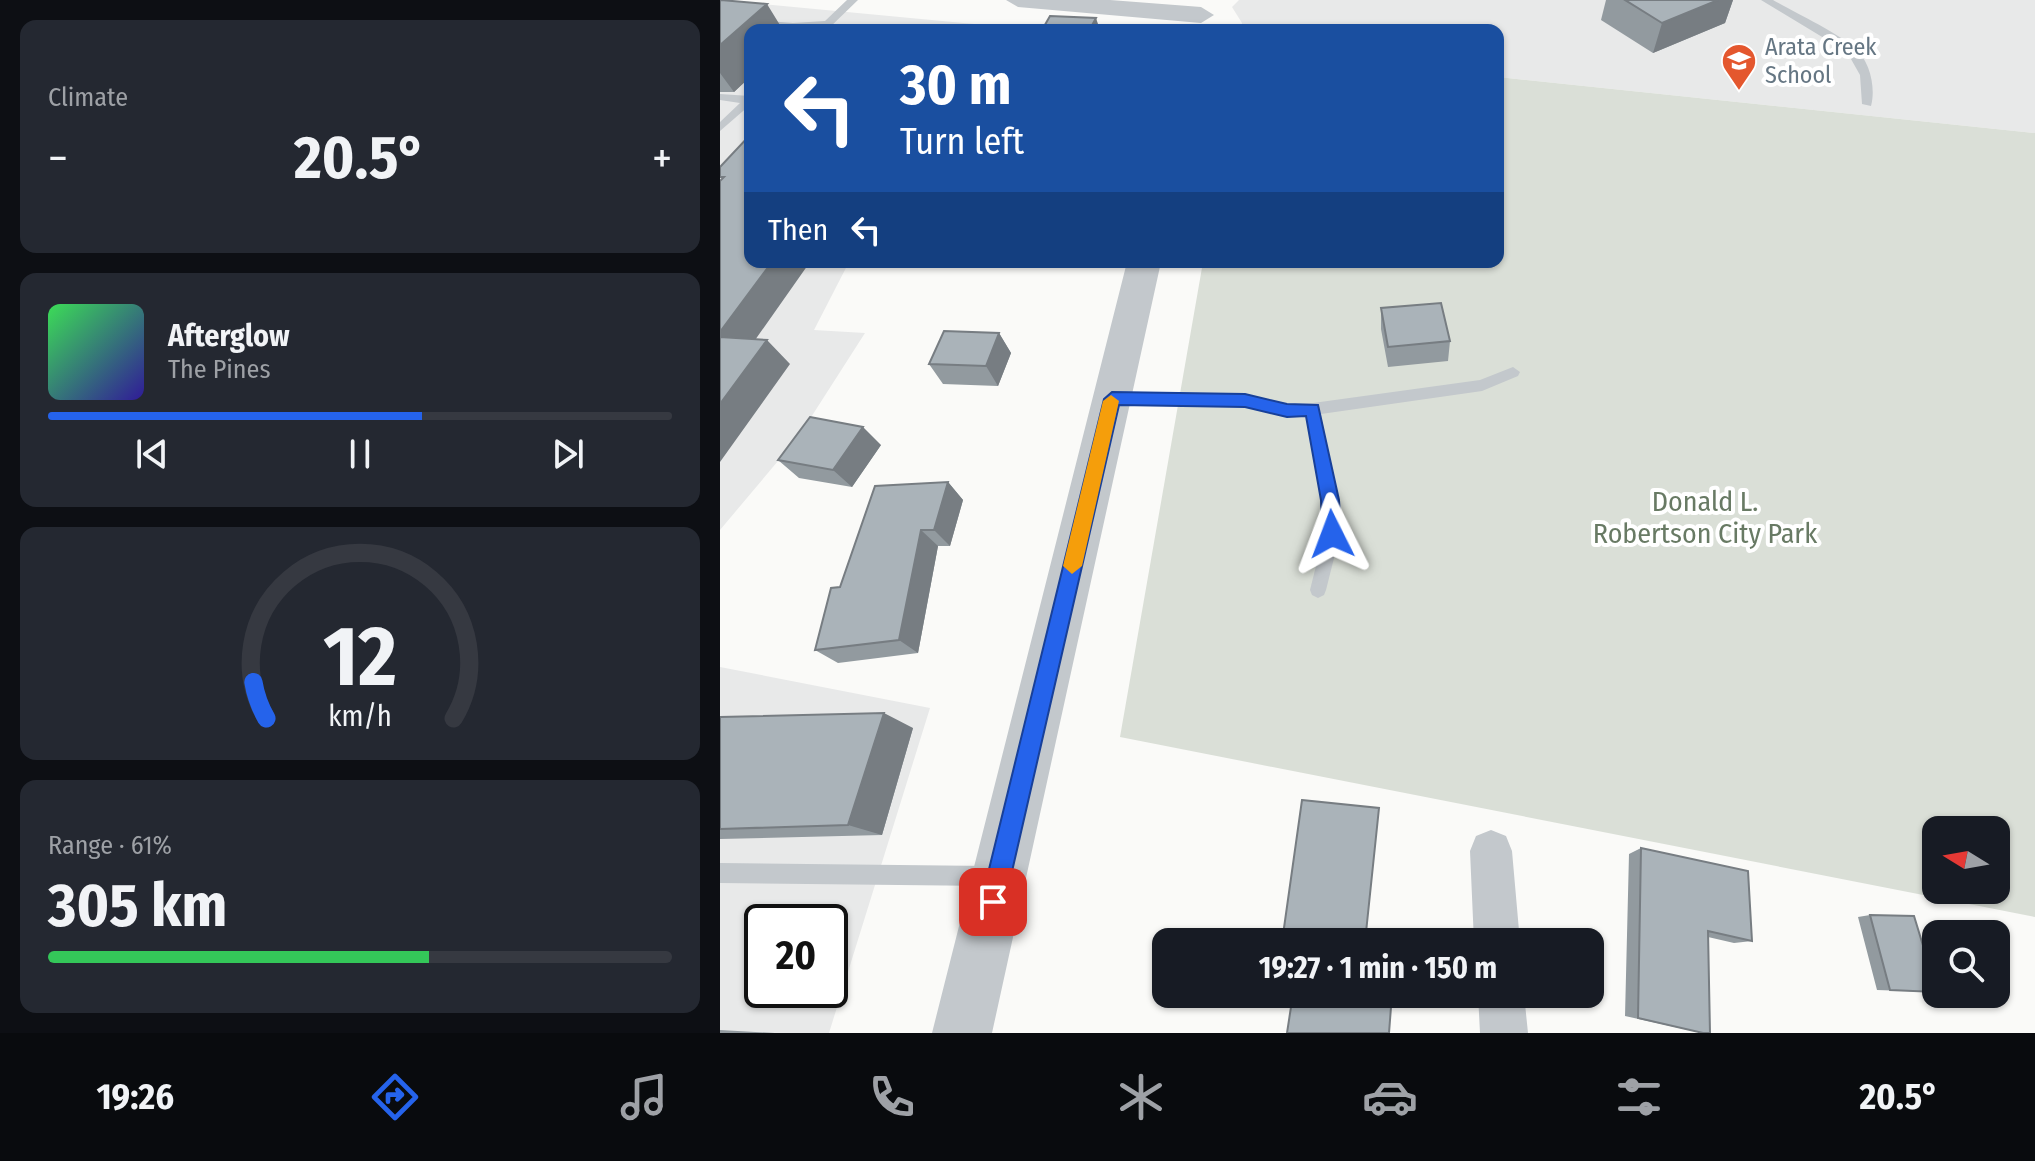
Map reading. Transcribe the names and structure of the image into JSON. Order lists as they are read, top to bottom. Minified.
{"parks":["Donald L. Robertson City Park"],"places":{"school or university":["Arata Creek School"]},"north":"left","page":{"tile":["Climate",["Range · 61%","305 km"]],"turn":["30 m","Turn left"],"heat":["−","20.5°","+"],"then":"Then","song":["Afterglow","The Pines"],"limit":"20","trip":"19:27 · 1 min · 150 m","tabs":["19:26","20.5°"],"gauge":["12","km/h"]}}
